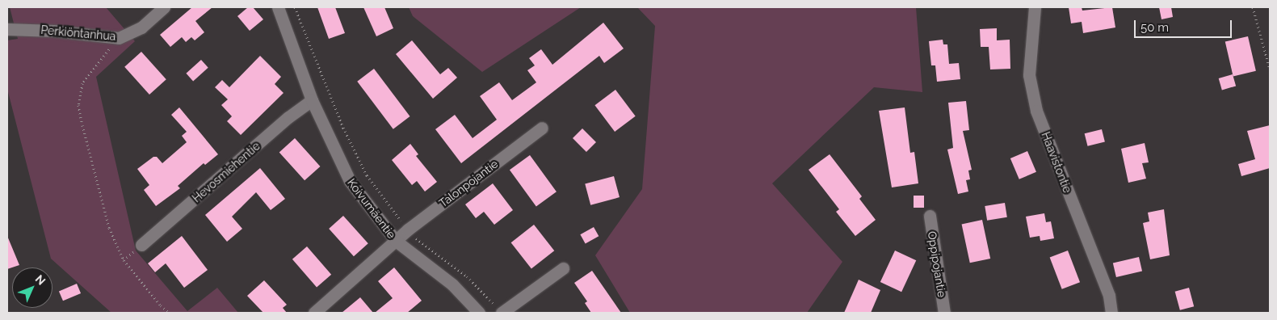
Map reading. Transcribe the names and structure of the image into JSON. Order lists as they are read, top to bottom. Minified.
{"streets":{"street":["Perkiöntanhua","Haavistontie","Hevosmiehentie","Talonpojantie","Koivumäentie","Oppipojantie"]},"crossings":[["Hevosmiehentie","Koivumäentie"],["Talonpojantie","Koivumäentie"]],"scale_bar":"50 m","north":"top right"}
